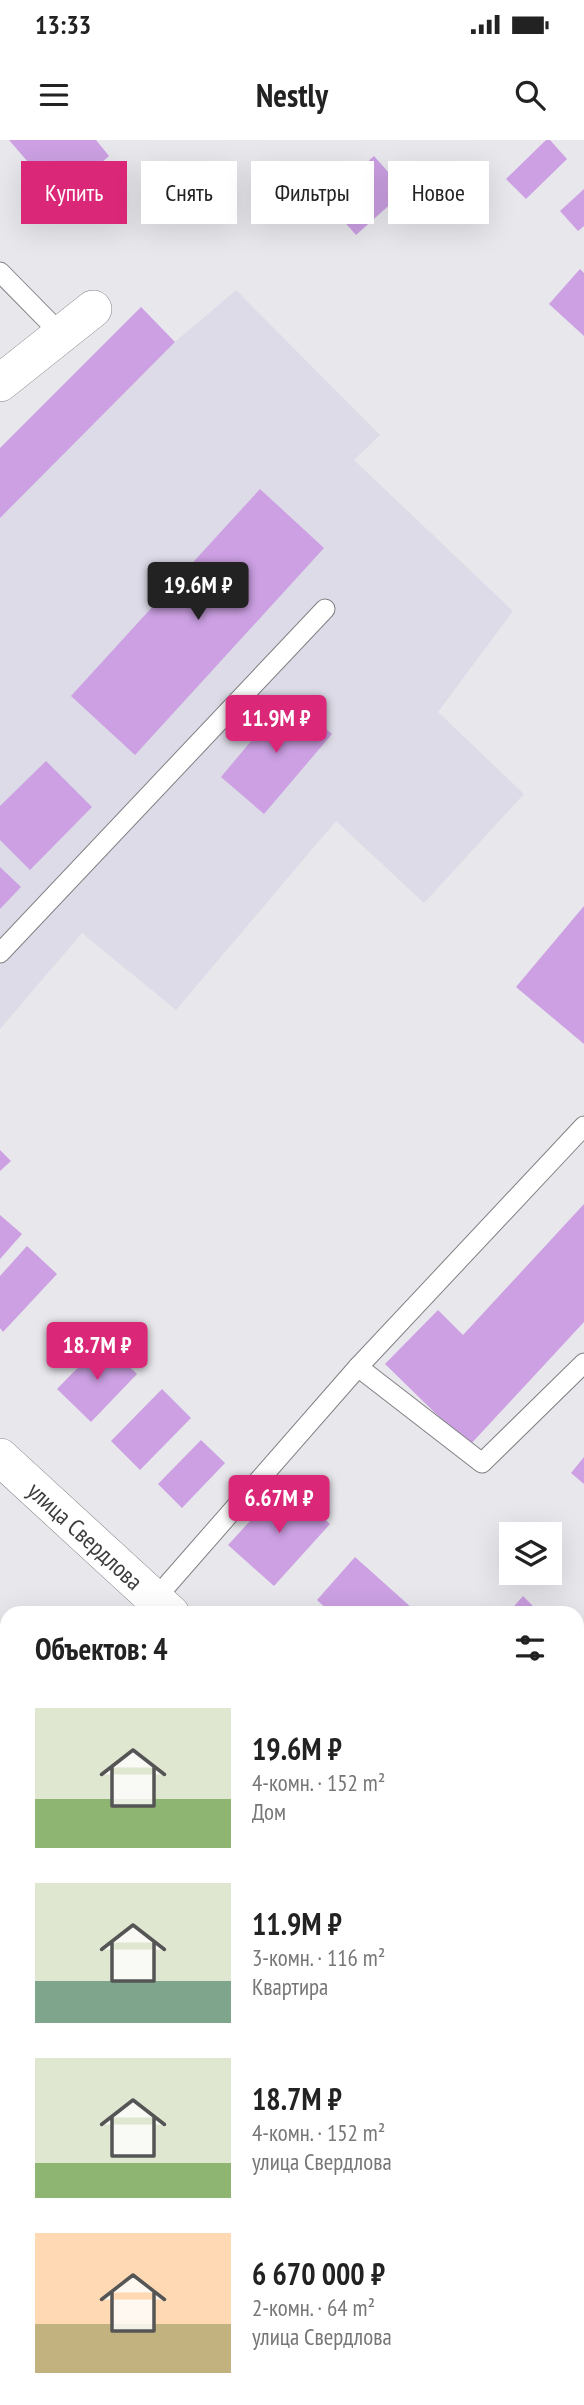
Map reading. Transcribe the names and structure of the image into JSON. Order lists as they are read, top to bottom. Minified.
{"streets":{"street":["улица Свердлова"]},"page":{"status":"13:33","header":"Nestly","chip":["Купить","Снять","Фильтры","Новое"],"price":["19.6M ₽","11.9M ₽","18.7M ₽","6.67M ₽"],"heading":"Объектов: 4","list":[{"name":"19.6M ₽","note":"4-комн. · 152 m² · Дом"},{"name":"11.9M ₽","note":"3-комн. · 116 m² · Квартира"},{"name":"18.7M ₽","note":"4-комн. · 152 m² · улица Свердлова"},{"name":"6 670 000 ₽","note":"2-комн. · 64 m² · улица Свердлова"}]}}
